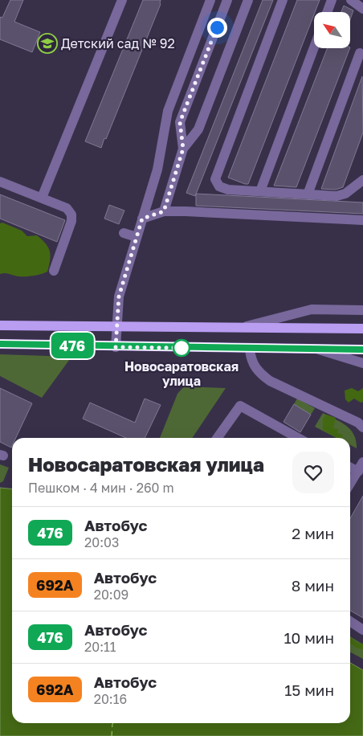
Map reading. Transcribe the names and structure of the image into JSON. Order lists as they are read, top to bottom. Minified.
{"places":{"school or university":["Детский сад № 92"],"other":["Новосаратовская улица"]},"lines":["bus line 476"],"north":"top left","page":{"on_map":"476","heading":["Новосаратовская улица","Пешком · 4 мин · 260 m"],"list":[{"mark":"476","name":"Автобус","note":"20:03","value":"2 мин"},{"mark":"692А","name":"Автобус","note":"20:09","value":"8 мин"},{"mark":"476","name":"Автобус","note":"20:11","value":"10 мин"},{"mark":"692А","name":"Автобус","note":"20:16","value":"15 мин"}]}}
